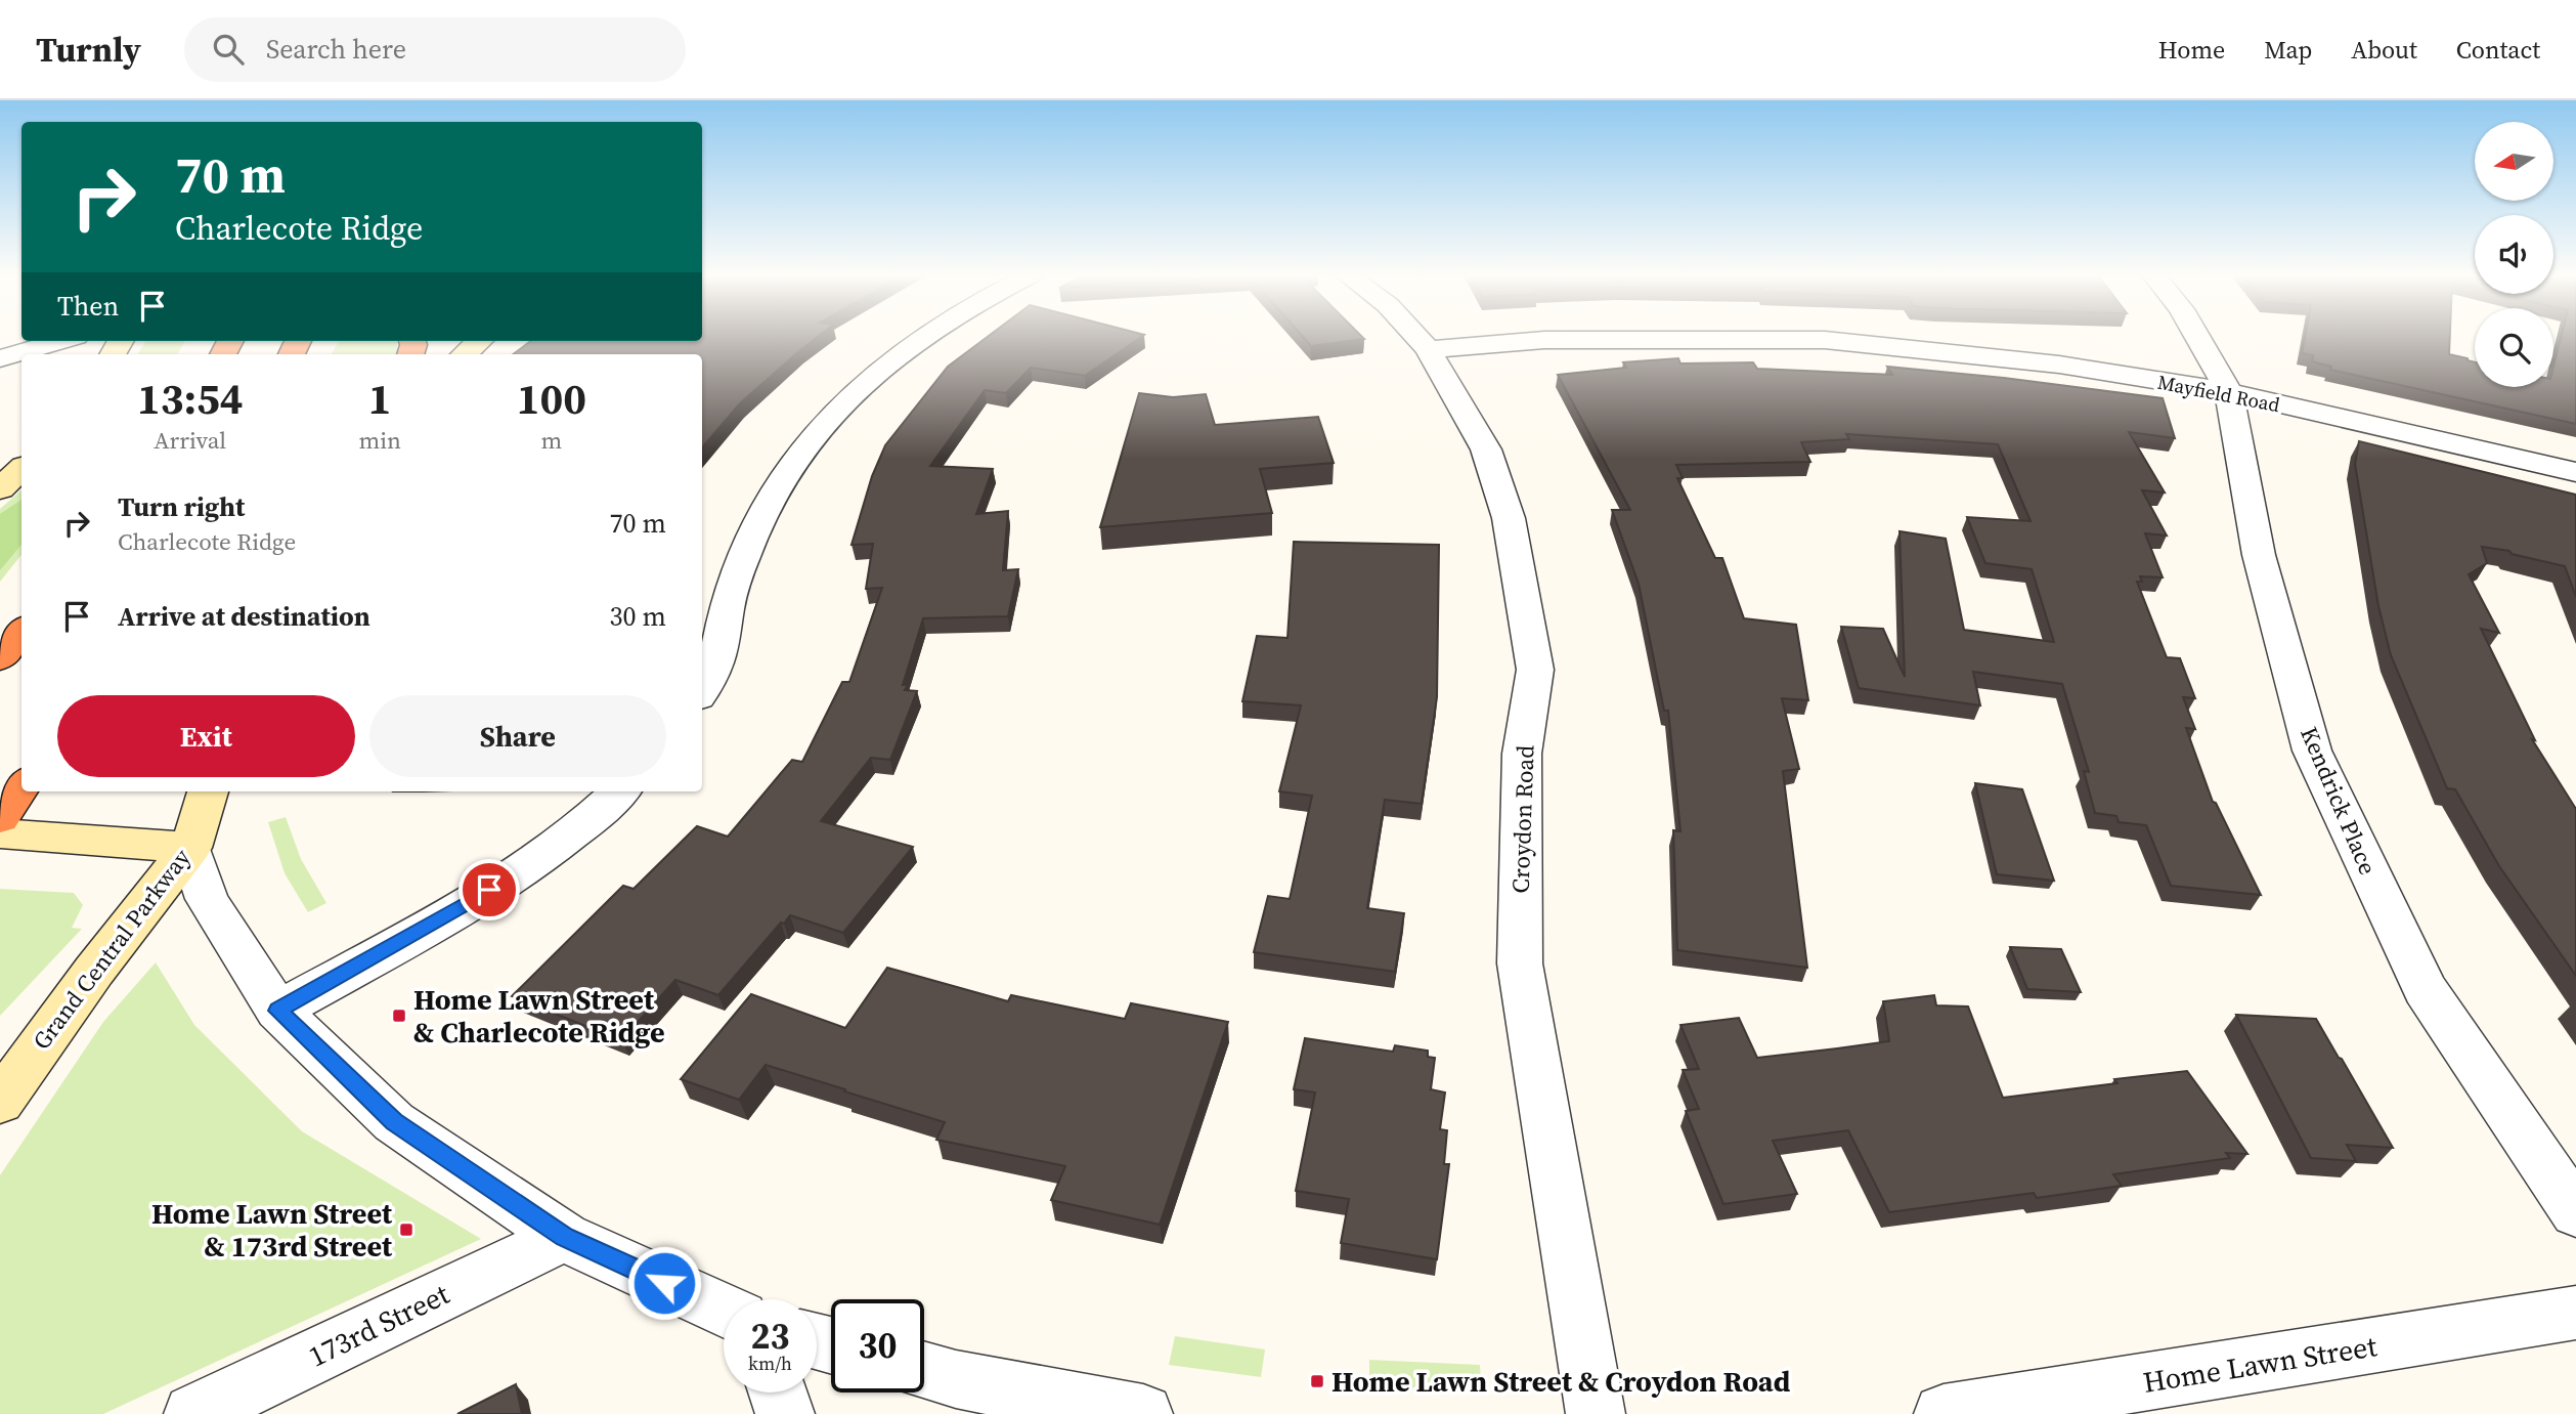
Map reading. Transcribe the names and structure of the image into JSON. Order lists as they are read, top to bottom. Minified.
{"streets":{"main road":["Grand Central Parkway"],"street":["Mayfield Road","Kendrick Place","Croydon Road","173rd Street","Home Lawn Street"]},"crossings":[["Mayfield Road","Kendrick Place"],["Mayfield Road","Croydon Road"]],"places":{"transit":["Home Lawn Street & Charlecote Ridge","Home Lawn Street & 173rd Street","Home Lawn Street & Croydon Road"]},"north":"left","page":{"header":"Turnly","search":"Search here","nav":["Home","Map","About","Contact"],"turn":["70 m","Charlecote Ridge"],"then":"Then","eta":["13:54","Arrival","1","min","100","m"],"list":[{"name":"Turn right","note":"Charlecote Ridge","value":"70 m"},{"name":"Arrive at destination","value":"30 m"}],"buttons":["Exit","Share"],"speed":"23 km/h","limit":"30"}}
